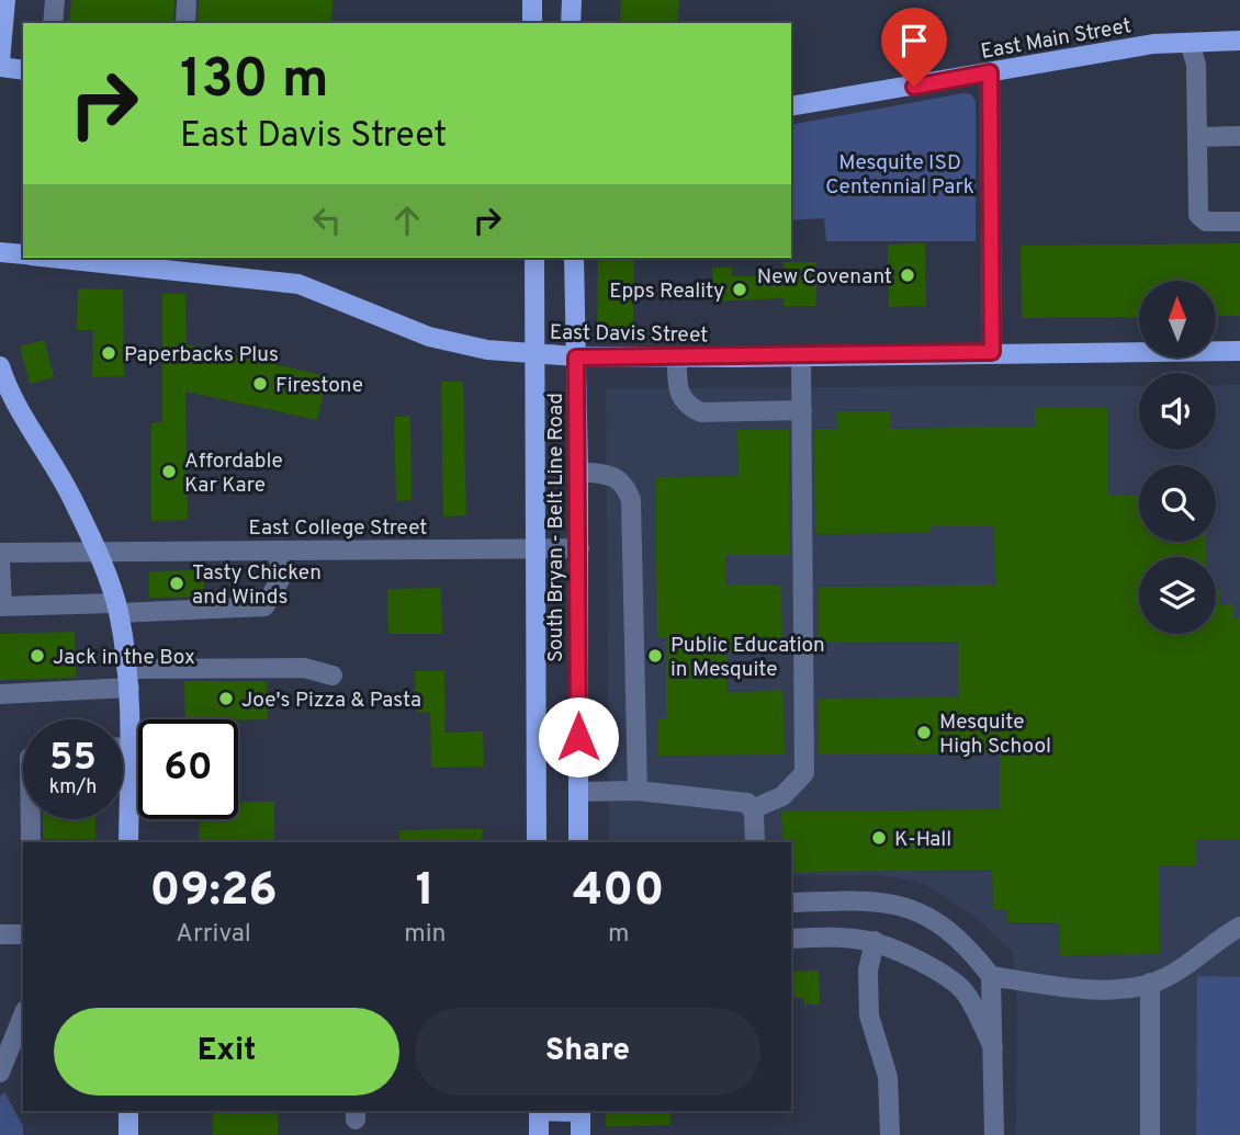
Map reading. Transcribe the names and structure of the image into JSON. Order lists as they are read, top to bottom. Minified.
{"streets":{"main road":["East Main Street","East Davis Street","South Bryan - Belt Line Road"],"street":["East College Street"]},"crossings":[["East Davis Street","South Bryan - Belt Line Road"],["East College Street","South Bryan - Belt Line Road"]],"parks":["Mesquite ISD Centennial Park"],"places":["New Covenant","Epps Reality","Paperbacks Plus","Firestone","Affordable Kar Kare","Tasty Chicken and Winds","Jack in the Box","Public Education in Mesquite","Joe's Pizza & Pasta","Mesquite High School","K-Hall"],"north":"top","page":{"turn":["130 m","East Davis Street"],"speed":"55 km/h","limit":"60","eta":["09:26","Arrival","1","min","400","m"],"buttons":["Exit","Share"]}}
